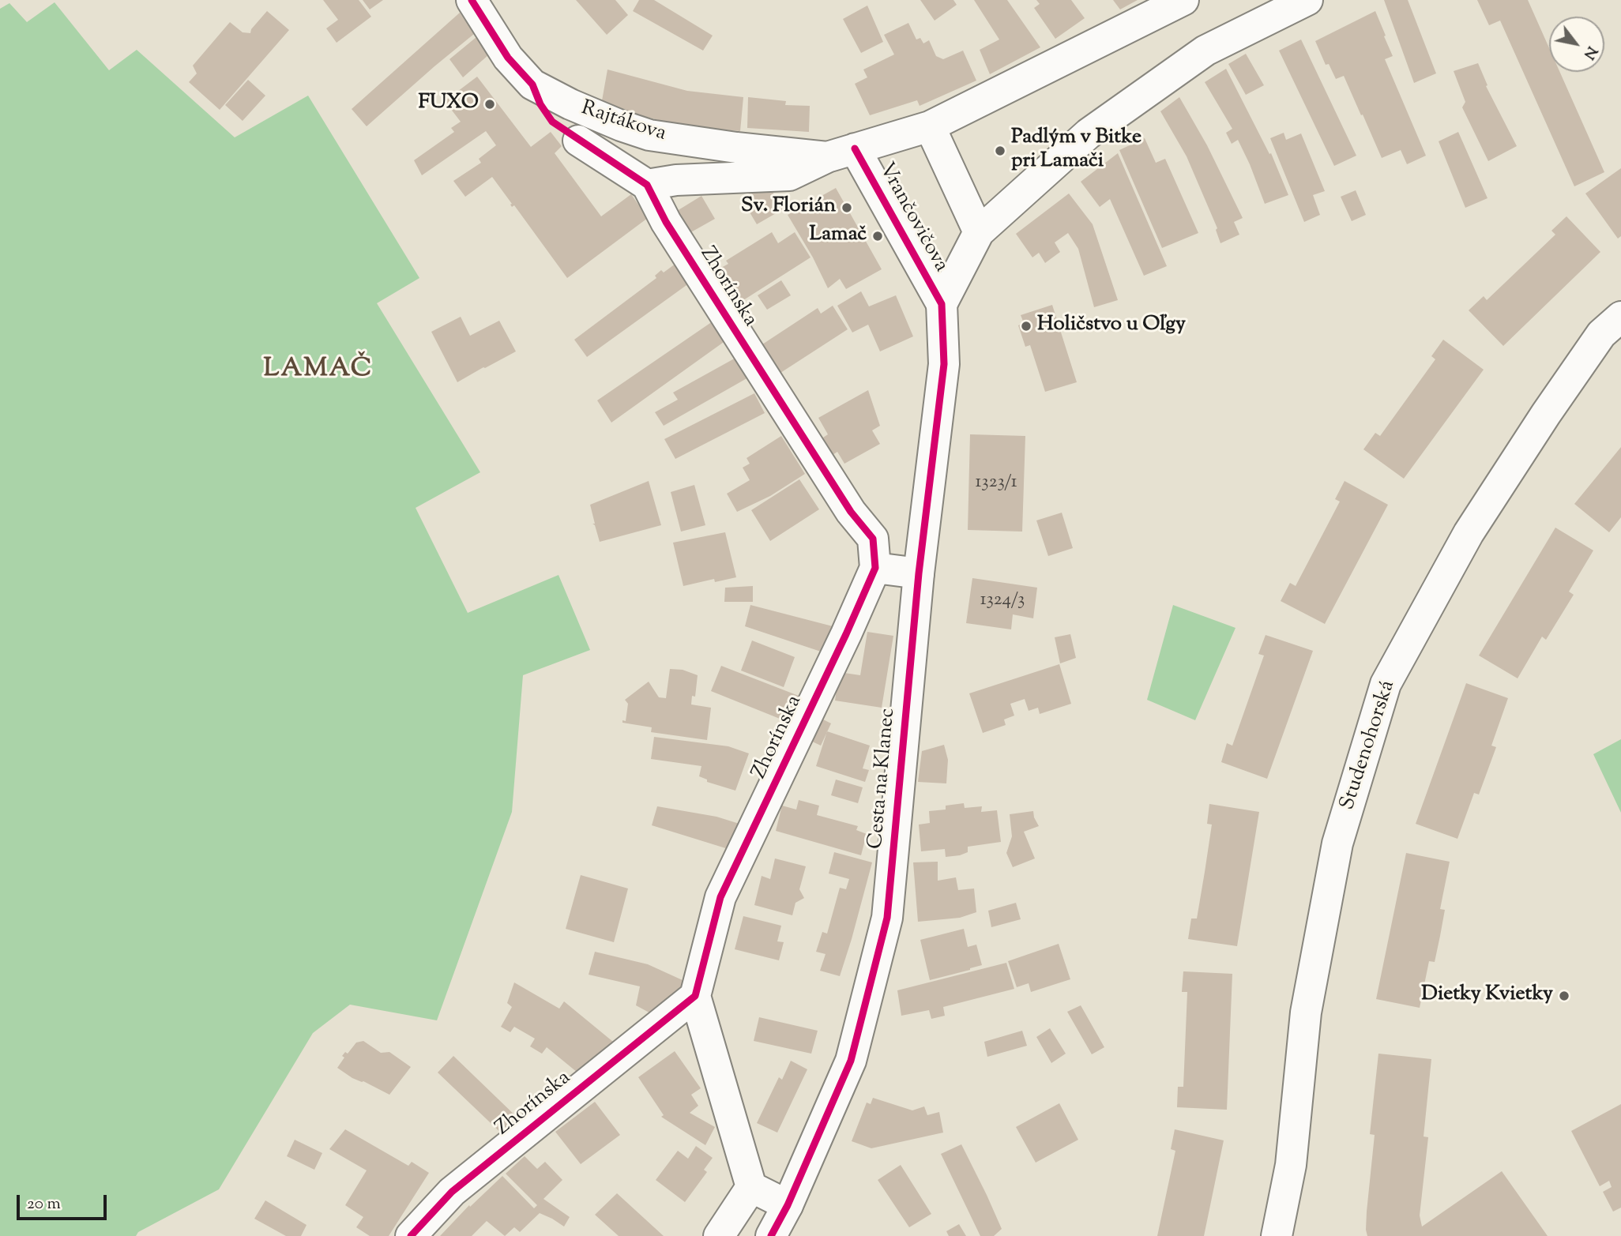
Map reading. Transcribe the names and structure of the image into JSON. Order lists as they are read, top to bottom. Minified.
{"streets":{"street":["Rajtákova","Vrančovičova","Zhorínska","Studenohorská","Cesta na Klanec"]},"crossings":[["Rajtákova","Vrančovičova"],["Vrančovičova","Cesta na Klanec"]],"districts":["LAMAČ"],"places":["FUXO","Padlým v Bitke pri Lamači","Sv. Florián","Lamač","Holičstvo u Oľgy","Dietky Kvietky"],"house_numbers":["1323/1","1324/3"],"scale_bar":"20 m","north":"bottom right"}
